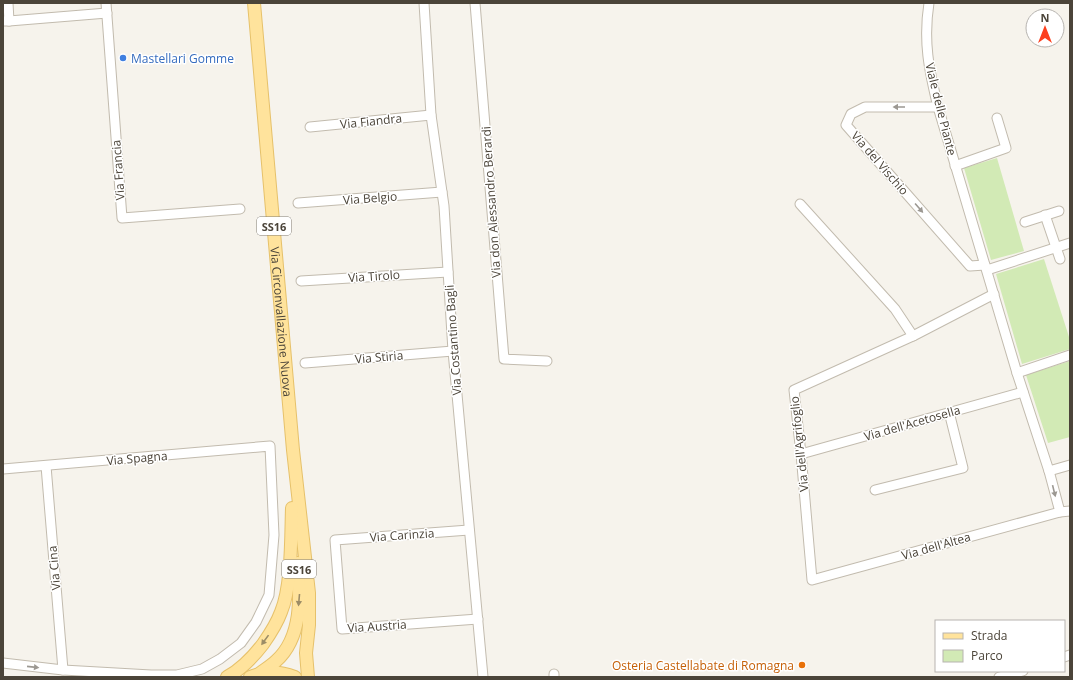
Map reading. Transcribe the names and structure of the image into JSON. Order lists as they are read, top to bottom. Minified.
{"streets":{"main road":["SS16","Via Circonvallazione Nuova"],"street":["Viale delle Piante","Via Fiandra","Via del Vischio","Via Francia","Via Belgio","Via don Alessandro Berardi","Via Tirolo","Via Costantino Bagli","Via Stiria","Via dell'Acetosella","Via dell'Agrifoglio","Via Spagna","Via Carinzia","Via dell'Altea","Via Cina","Via Austria"]},"crossings":[["Viale delle Piante","Via del Vischio"],["Viale delle Piante","Via dell'Acetosella"],["Viale delle Piante","Via dell'Agrifoglio"],["Viale delle Piante","Via dell'Altea"],["Via Fiandra","Via Costantino Bagli"],["Via Belgio","Via Costantino Bagli"],["SS16","Via Circonvallazione Nuova"],["Via Tirolo","Via Costantino Bagli"],["Via Costantino Bagli","Via Stiria"],["Via Costantino Bagli","Via Carinzia"],["Via Costantino Bagli","Via Austria"],["Via dell'Acetosella","Via dell'Agrifoglio"],["Via dell'Agrifoglio","Via dell'Altea"],["Via Spagna","Via Cina"],["Via Carinzia","Via Austria"]],"places":["Mastellari Gomme","Osteria Castellabate di Romagna"],"legend":["Strada","Parco"],"north":"top"}
